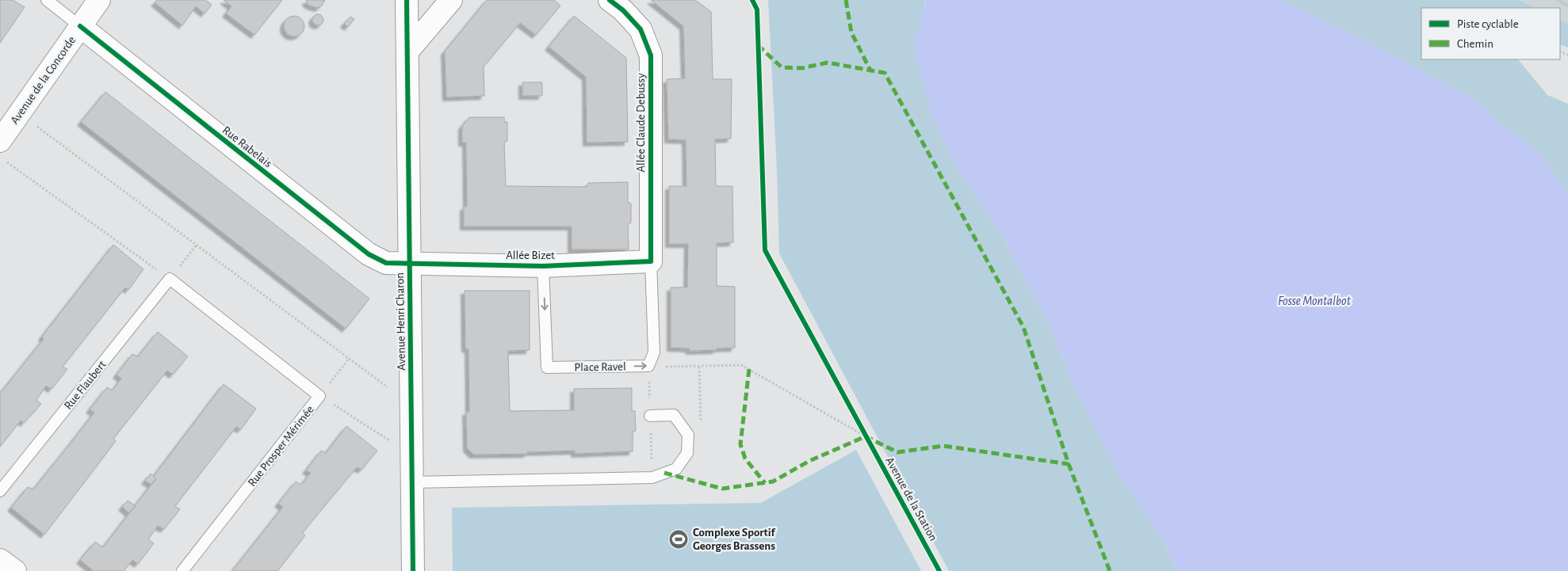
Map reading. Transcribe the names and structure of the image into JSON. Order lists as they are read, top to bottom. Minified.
{"streets":{"street":["Avenue de la Concorde","Allée Claude Debussy","Rue Rabelais","Allée Bizet","Avenue Henri Charon"],"lane":["Place Ravel","Rue Flaubert","Rue Prosper Mérimée"],"cycle path":["Avenue de la Station"]},"crossings":[["Avenue de la Concorde","Rue Rabelais"],["Allée Claude Debussy","Allée Bizet"],["Rue Rabelais","Allée Bizet"],["Rue Rabelais","Avenue Henri Charon"],["Allée Bizet","Avenue Henri Charon"],["Allée Bizet","Place Ravel"],["Rue Flaubert","Rue Prosper Mérimée"]],"water":["Fosse Montalbot"],"places":{"sports":["Complexe Sportif Georges Brassens"]},"legend":["Piste cyclable","Chemin"]}
